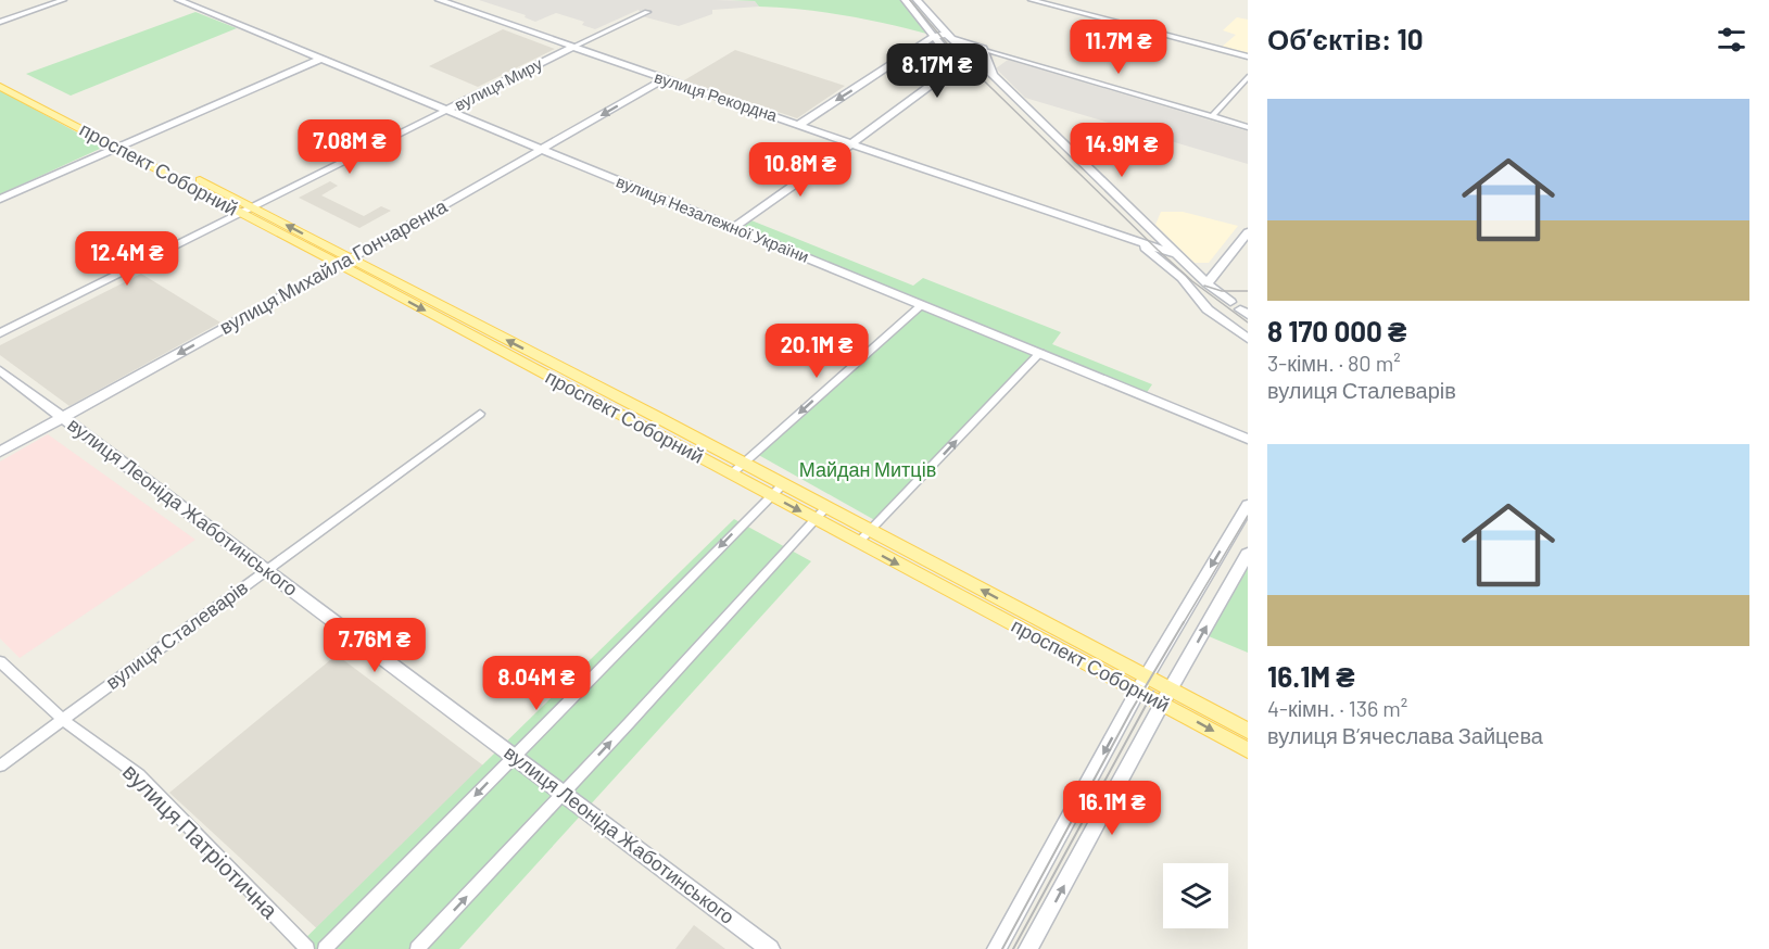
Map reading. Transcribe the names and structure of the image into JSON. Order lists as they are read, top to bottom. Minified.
{"streets":{"main road":["проспект Соборний"],"street":["вулиця Миру","вулиця Рекордна","вулиця Незалежної України","вулиця Михайла Гончаренка","вулиця Леоніда Жаботинського","вулиця Сталеварів","вулиця Патріотична"]},"crossings":[["вулиця Миру","вулиця Рекордна"],["вулиця Миру","проспект Соборний"],["вулиця Миру","вулиця Незалежної України"],["вулиця Рекордна","вулиця Михайла Гончаренка"],["проспект Соборний","вулиця Михайла Гончаренка"],["вулиця Незалежної України","вулиця Михайла Гончаренка"],["вулиця Михайла Гончаренка","вулиця Леоніда Жаботинського"],["вулиця Леоніда Жаботинського","вулиця Сталеварів"],["вулиця Сталеварів","вулиця Патріотична"]],"one_way":["вулиця Михайла Гончаренка"],"parks":["Майдан Митців"],"page":{"heading":"Об’єктів: 10","price":["11.7M ₴","8.17M ₴","7.08M ₴","14.9M ₴","10.8M ₴","12.4M ₴","20.1M ₴","7.76M ₴","8.04M ₴","16.1M ₴"],"list":[{"name":"8 170 000 ₴","note":"3-кімн. · 80 m² · вулиця Сталеварів"},{"name":"16.1M ₴","note":"4-кімн. · 136 m² · вулиця Вʼячеслава Зайцева"}]}}
